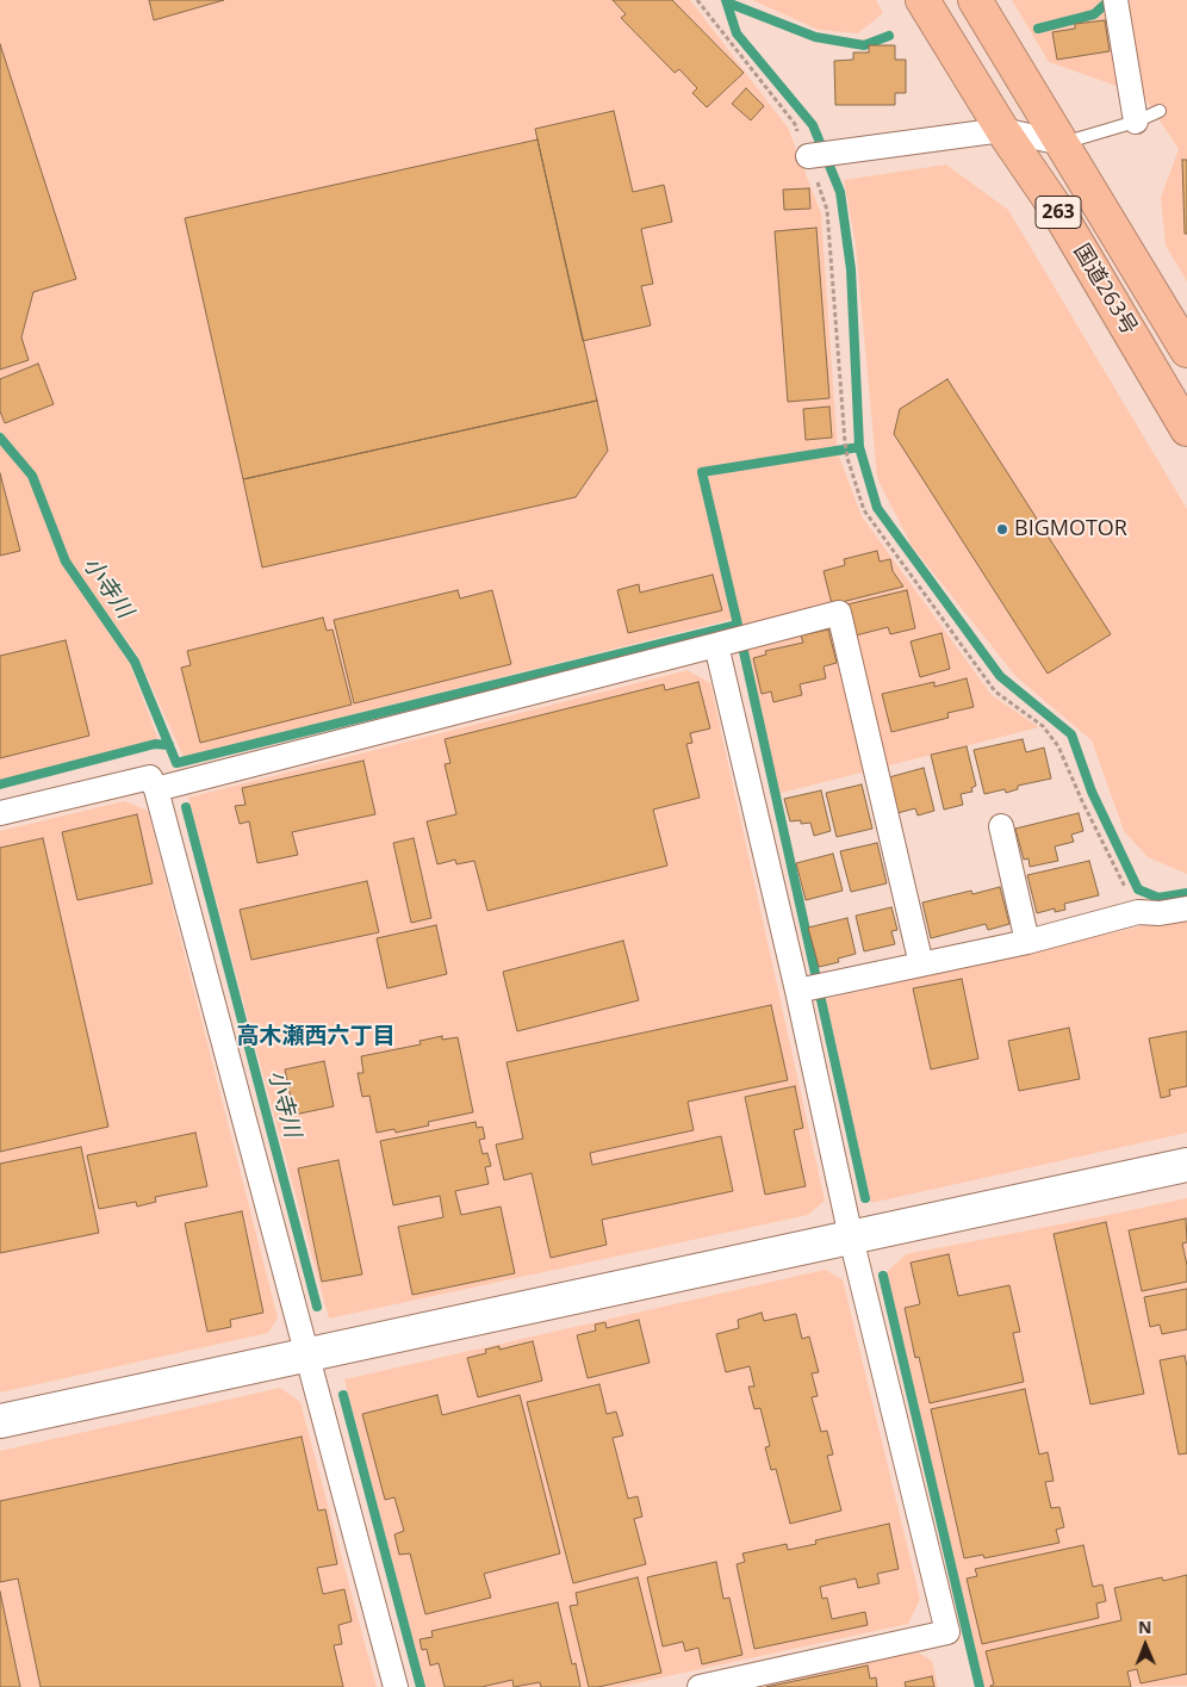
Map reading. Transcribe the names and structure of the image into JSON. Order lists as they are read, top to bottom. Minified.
{"streets":{"highway":["263","国道263号"]},"districts":["高木瀬西六丁目"],"water":["小寺川"],"places":["BIGMOTOR"],"north":"top"}
